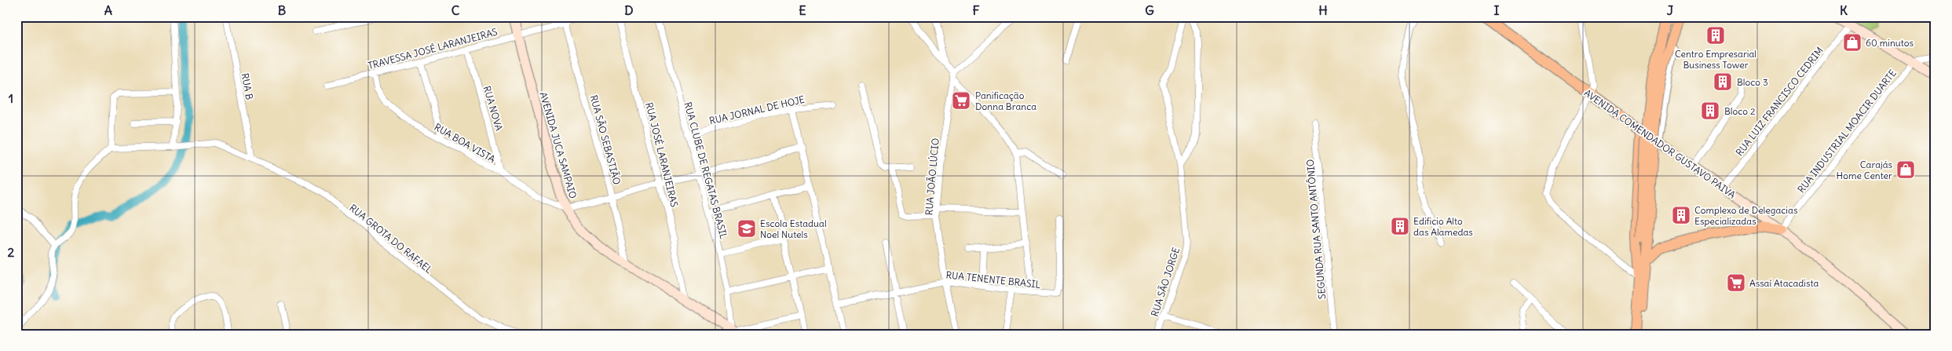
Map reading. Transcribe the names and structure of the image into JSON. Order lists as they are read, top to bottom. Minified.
{"streets":{"main road":["AVENIDA COMENDADOR GUSTAVO PAIVA","AVENIDA JUCA SAMPAIO"],"street":["TRAVESSA JOSÉ LARANJEIRAS","RUA B","RUA LUIZ FRANCISCO CEDRIM","RUA NOVA","RUA JORNAL DE HOJE","RUA INDUSTRIAL MOACIR DUARTE","RUA SÃO SEBASTIÃO","RUA BOA VISTA","RUA JOSÉ LARANJEIRAS","RUA CLUBE DE REGATAS BRASIL","RUA JOÃO LÚCIO","SEGUNDA RUA SANTO ANTÔNIO","RUA GROTA DO RAFAEL","RUA TENENTE BRASIL","RUA SÃO JORGE"]},"crossings":[["TRAVESSA JOSÉ LARANJEIRAS","RUA NOVA"],["TRAVESSA JOSÉ LARANJEIRAS","RUA SÃO SEBASTIÃO"],["TRAVESSA JOSÉ LARANJEIRAS","RUA BOA VISTA"],["TRAVESSA JOSÉ LARANJEIRAS","AVENIDA JUCA SAMPAIO"],["RUA B","RUA GROTA DO RAFAEL"],["RUA LUIZ FRANCISCO CEDRIM","AVENIDA COMENDADOR GUSTAVO PAIVA"],["RUA NOVA","RUA BOA VISTA"],["RUA JORNAL DE HOJE","RUA CLUBE DE REGATAS BRASIL"],["RUA INDUSTRIAL MOACIR DUARTE","AVENIDA COMENDADOR GUSTAVO PAIVA"],["RUA SÃO SEBASTIÃO","AVENIDA JUCA SAMPAIO"],["RUA BOA VISTA","AVENIDA JUCA SAMPAIO"],["AVENIDA JUCA SAMPAIO","RUA JOSÉ LARANJEIRAS"],["AVENIDA JUCA SAMPAIO","RUA CLUBE DE REGATAS BRASIL"],["RUA JOÃO LÚCIO","RUA TENENTE BRASIL"]],"places":{"building":["Centro Empresarial Business Tower","Bloco 3","Bloco 2","Complexo de Delegacias Especializadas","Edificio Alto das Alamedas"],"shop":["60 minutos","Carajás Home Center"],"supermarket":["Panificação Donna Branca","Assaí Atacadista"],"school or university":["Escola Estadual Noel Nutels"]},"grid":{"columns":["A","B","C","D","E","F","G","H","I","J","K"],"rows":["1","2"]}}
